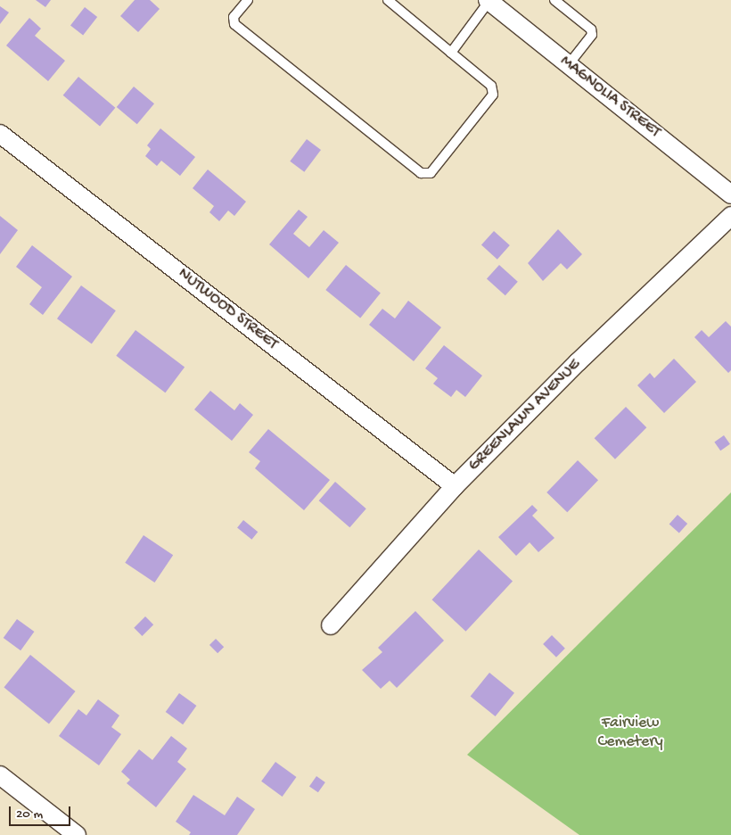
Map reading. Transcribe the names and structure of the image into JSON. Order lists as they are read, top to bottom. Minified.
{"streets":{"street":["MAGNOLIA STREET","NUTWOOD STREET","GREENLAWN AVENUE"]},"crossings":[["NUTWOOD STREET","GREENLAWN AVENUE"]],"parks":["Fairview Cemetery"],"scale_bar":"20 m"}
